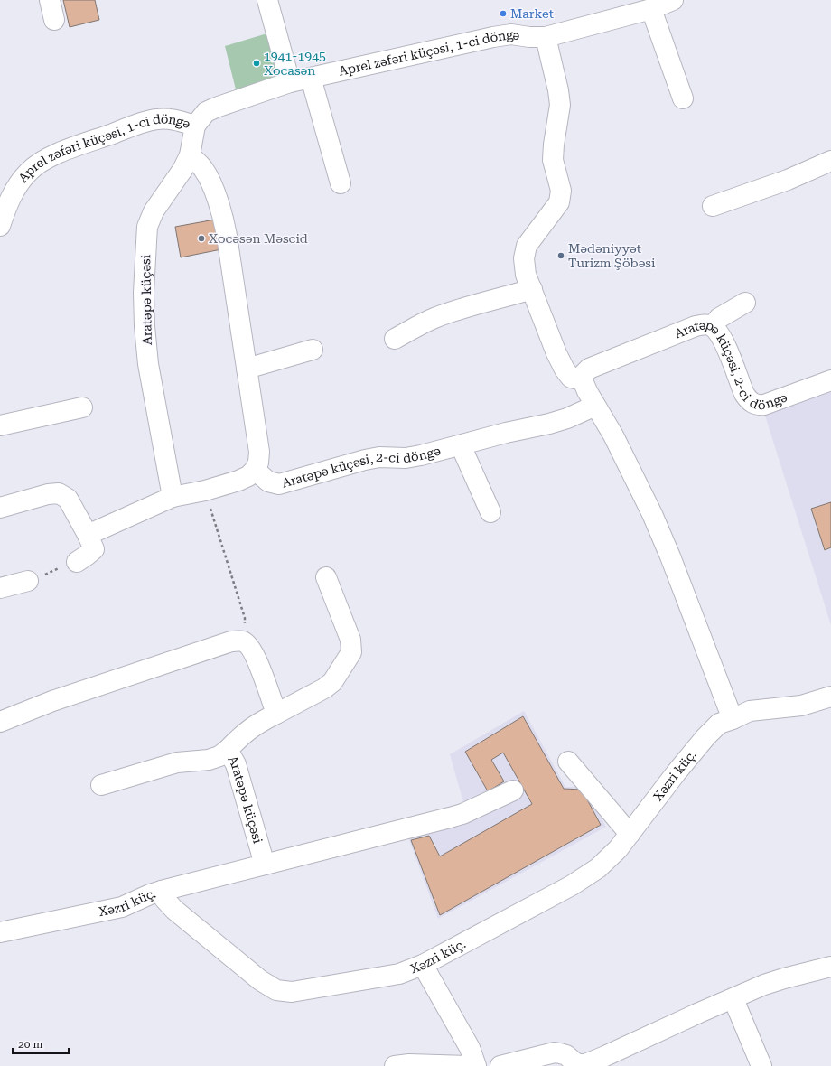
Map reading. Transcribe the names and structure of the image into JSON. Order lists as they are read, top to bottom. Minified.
{"streets":{"street":["Aprel zəfəri küçəsi, 1-ci döngə","Aratəpə küçəsi","Aratəpə küçəsi, 2-ci döngə","Xəzri küç."]},"crossings":[["Aprel zəfəri küçəsi, 1-ci döngə","Aratəpə küçəsi"]],"places":["Market","1941-1945 Xocasən","Xocəsən Məscid","Mədəniyyət Turizm Şöbəsi"],"scale_bar":"20 m"}
